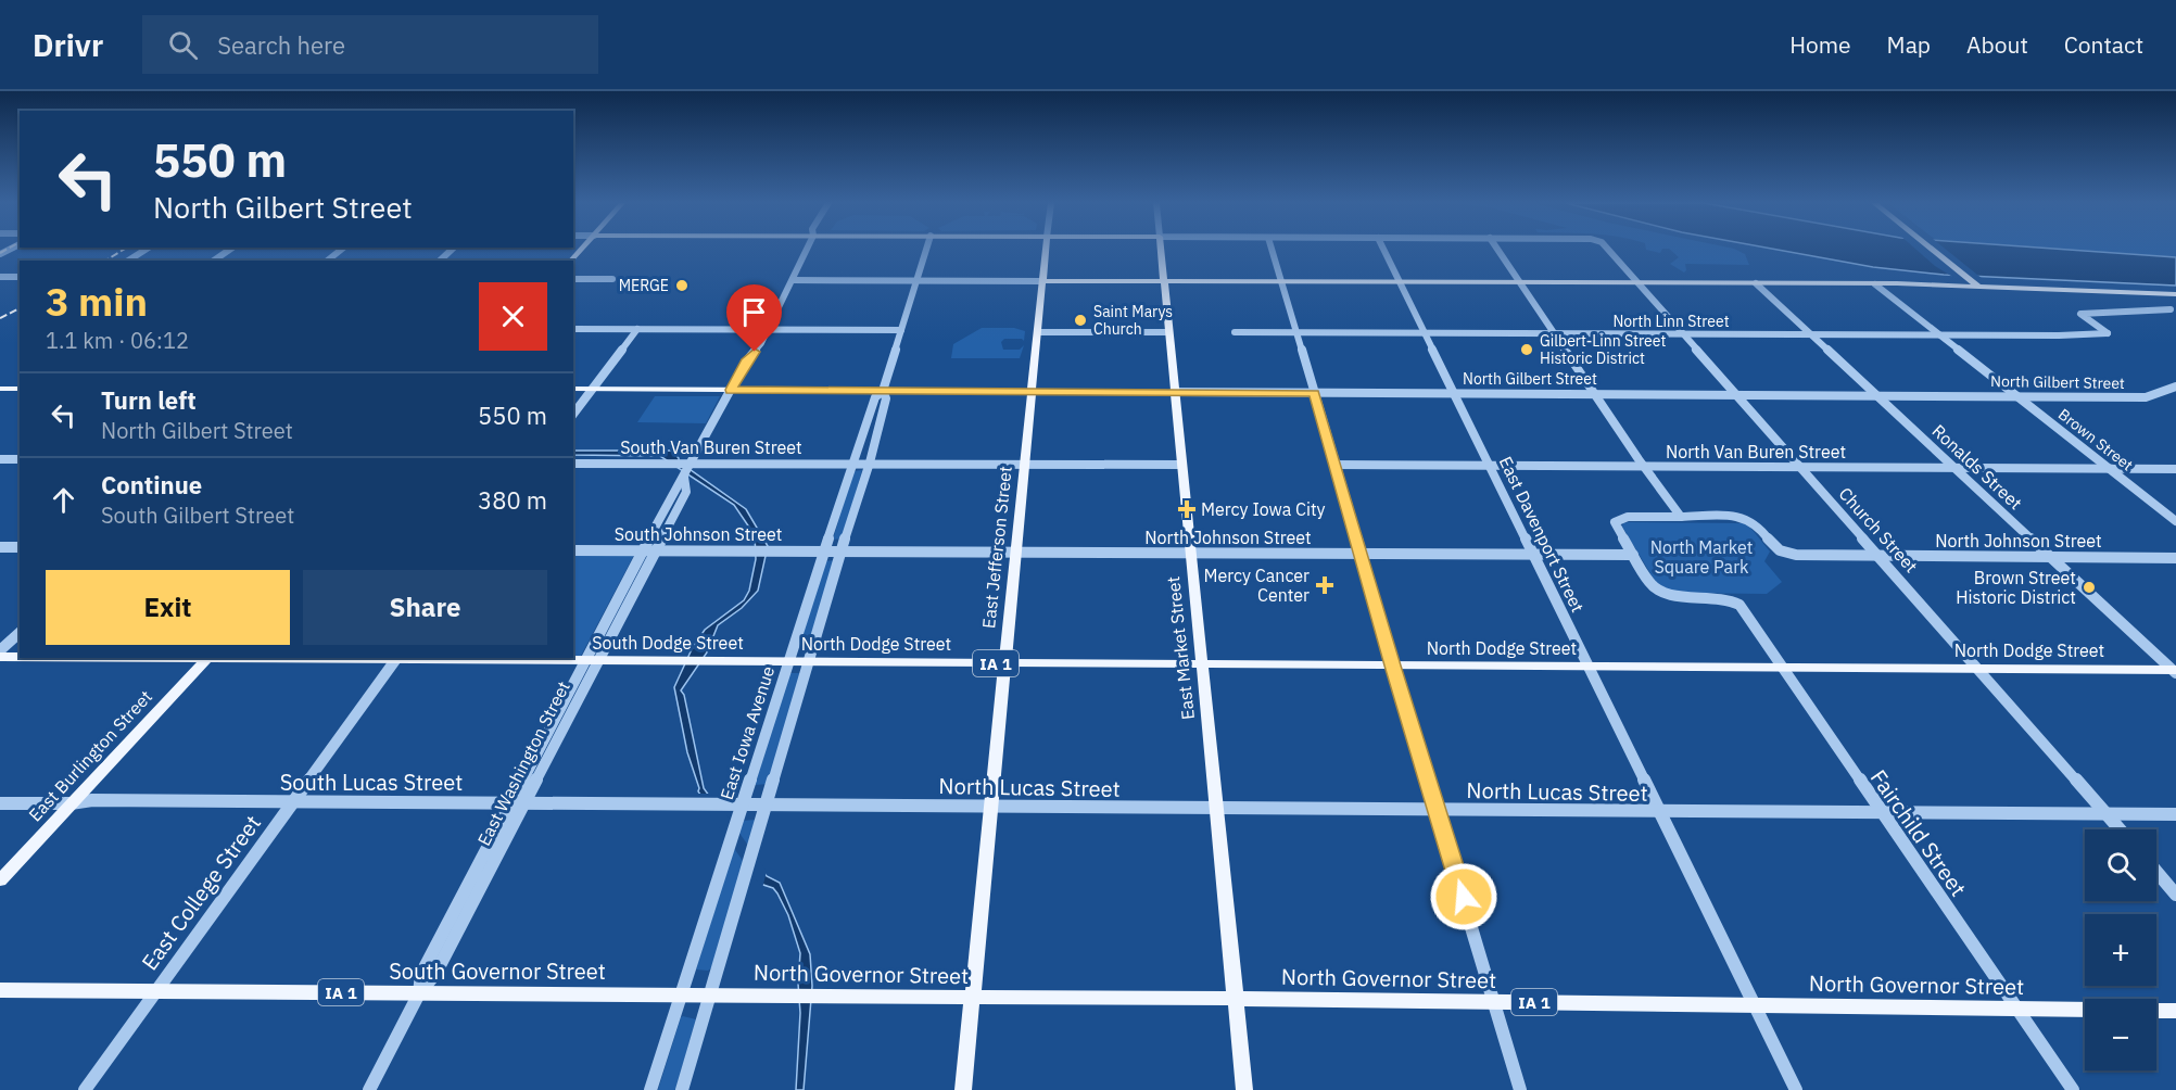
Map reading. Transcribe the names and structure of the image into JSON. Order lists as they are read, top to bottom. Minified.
{"streets":{"main road":["North Gilbert Street","East Jefferson Street","South Dodge Street","North Dodge Street","East Market Street","IA 1","East Burlington Street","South Governor Street","North Governor Street"],"street":["North Linn Street","Brown Street","South Van Buren Street","North Van Buren Street","Ronalds Street","Church Street","South Johnson Street","East Davenport Street","North Johnson Street","East Iowa Avenue","East Washington Street","South Lucas Street","North Lucas Street","Fairchild Street","East College Street"]},"crossings":[["North Linn Street","Brown Street"],["North Linn Street","Ronalds Street"],["North Linn Street","Church Street"],["North Linn Street","East Davenport Street"],["North Gilbert Street","Brown Street"],["North Gilbert Street","Ronalds Street"],["North Gilbert Street","Church Street"],["North Gilbert Street","East Davenport Street"],["North Gilbert Street","East Jefferson Street"],["North Gilbert Street","East Market Street"],["North Gilbert Street","East Iowa Avenue"],["North Gilbert Street","East Washington Street"],["Brown Street","North Van Buren Street"],["South Van Buren Street","East Iowa Avenue"],["South Van Buren Street","East Washington Street"],["North Van Buren Street","Ronalds Street"],["North Van Buren Street","Church Street"],["North Van Buren Street","East Davenport Street"],["Ronalds Street","North Johnson Street"],["Ronalds Street","North Dodge Street"],["Church Street","North Johnson Street"],["Church Street","North Dodge Street"],["Church Street","North Lucas Street"],["South Johnson Street","North Johnson Street"],["South Johnson Street","East Iowa Avenue"],["South Johnson Street","East Washington Street"],["East Davenport Street","North Johnson Street"],["East Davenport Street","North Dodge Street"],["East Davenport Street","North Lucas Street"],["East Davenport Street","North Governor Street"],["North Johnson Street","East Jefferson Street"],["North Johnson Street","East Market Street"],["North Johnson Street","East Iowa Avenue"],["North Johnson Street","Fairchild Street"],["East Jefferson Street","North Dodge Street"],["East Jefferson Street","North Lucas Street"],["East Jefferson Street","North Governor Street"],["South Dodge Street","North Dodge Street"],["South Dodge Street","East Iowa Avenue"],["South Dodge Street","East Washington Street"],["South Dodge Street","East College Street"],["North Dodge Street","East Market Street"],["North Dodge Street","East Iowa Avenue"],["North Dodge Street","Fairchild Street"],["East Market Street","North Lucas Street"],["East Market Street","North Governor Street"],["East Iowa Avenue","South Lucas Street"],["East Iowa Avenue","North Lucas Street"],["East Iowa Avenue","South Governor Street"],["East Iowa Avenue","North Governor Street"],["East Burlington Street","South Lucas Street"],["East Washington Street","South Lucas Street"],["East Washington Street","South Governor Street"],["South Lucas Street","North Lucas Street"],["South Lucas Street","East College Street"],["North Lucas Street","Fairchild Street"],["Fairchild Street","North Governor Street"],["East College Street","South Governor Street"],["South Governor Street","North Governor Street"]],"parks":["North Market Square Park"],"places":{"other":["MERGE","Saint Marys Church","Gilbert-Linn Street Historic District","Brown Street Historic District"],"health":["Mercy Iowa City","Mercy Cancer Center"]},"page":{"header":"Drivr","search":"Search here","nav":["Home","Map","About","Contact"],"turn":["550 m","North Gilbert Street"],"heading":["3 min","1.1 km · 06:12"],"list":[{"name":"Turn left","note":"North Gilbert Street","value":"550 m"},{"name":"Continue","note":"South Gilbert Street","value":"380 m"}],"buttons":["Exit","Share"],"map_buttons":["+","−"]}}
